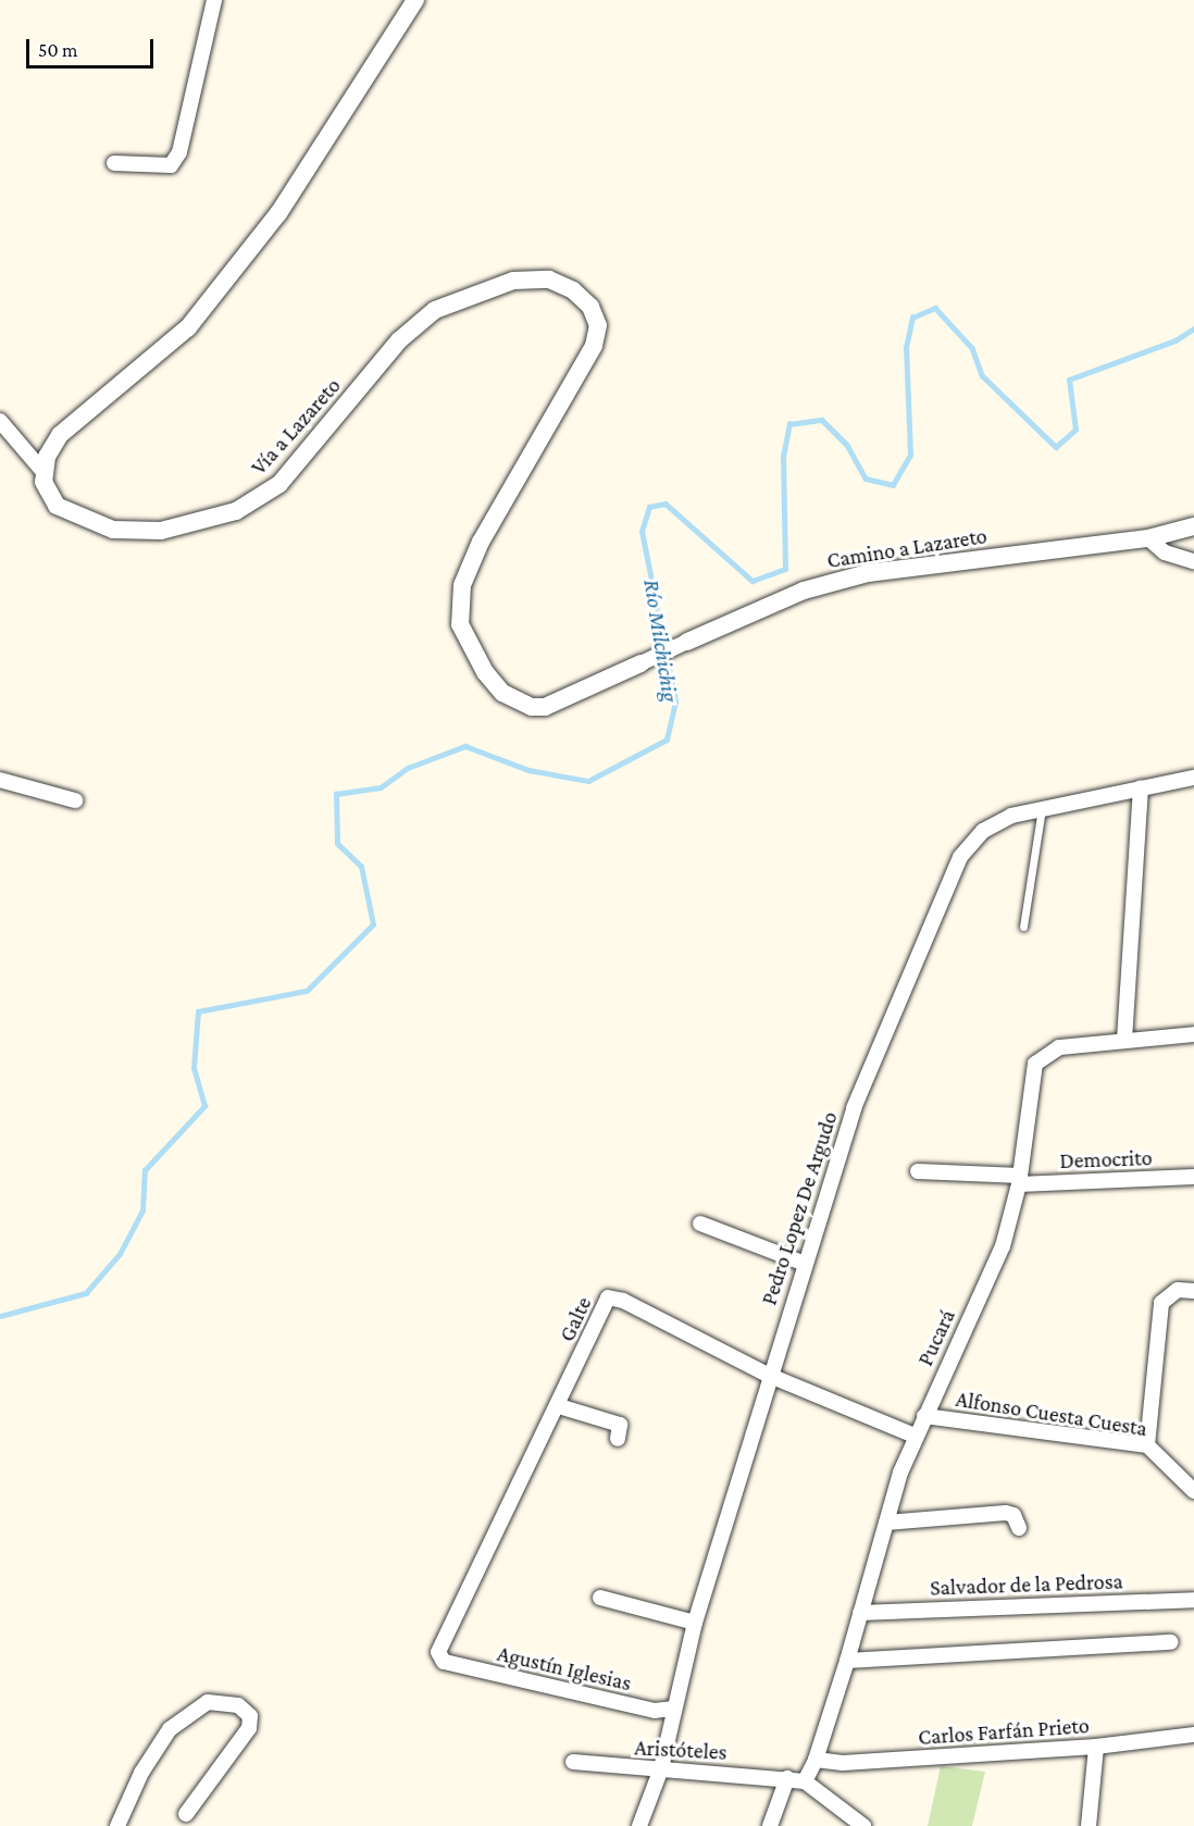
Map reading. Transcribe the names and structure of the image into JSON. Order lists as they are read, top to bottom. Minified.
{"streets":{"street":["Vía a Lazareto","Camino a Lazareto","Democrito","Pedro Lopez De Argudo","Galte","Pucará","Alfonso Cuesta Cuesta","Salvador de la Pedrosa","Agustín Iglesias","Carlos Farfán Prieto","Aristóteles"]},"crossings":[["Vía a Lazareto","Camino a Lazareto"],["Democrito","Pucará"],["Pedro Lopez De Argudo","Galte"],["Pedro Lopez De Argudo","Agustín Iglesias"],["Pedro Lopez De Argudo","Aristóteles"],["Galte","Pucará"],["Galte","Agustín Iglesias"],["Pucará","Alfonso Cuesta Cuesta"],["Pucará","Salvador de la Pedrosa"],["Pucará","Carlos Farfán Prieto"],["Pucará","Aristóteles"]],"water":["Río Milchichig"],"scale_bar":"50 m"}
